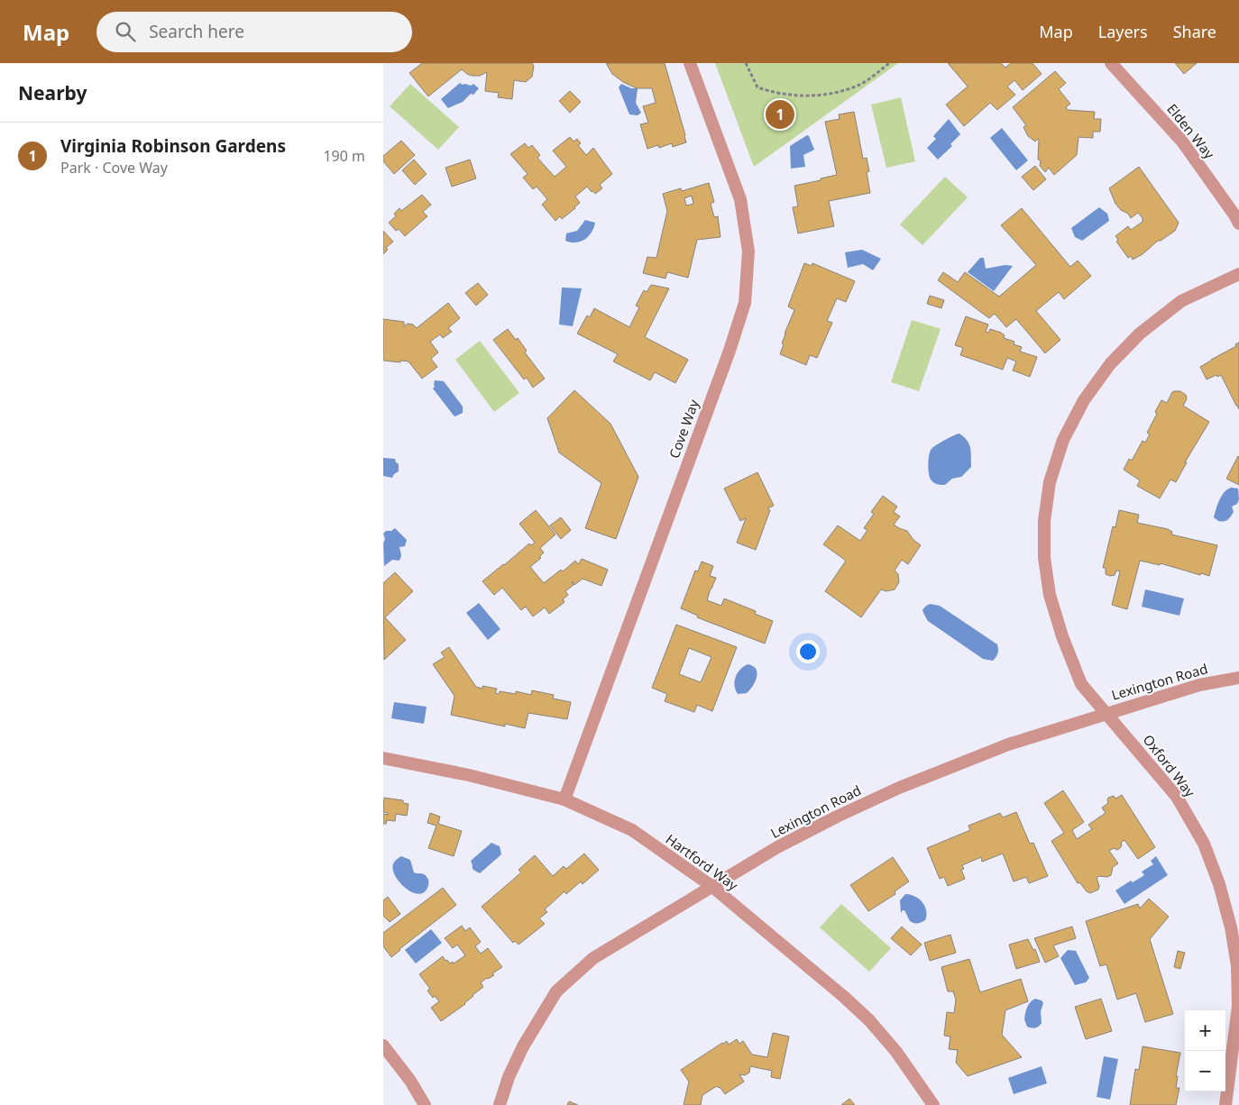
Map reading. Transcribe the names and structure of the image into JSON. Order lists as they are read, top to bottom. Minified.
{"streets":{"street":["Elden Way","Cove Way","Lexington Road","Oxford Way","Hartford Way"]},"crossings":[["Cove Way","Hartford Way"],["Lexington Road","Oxford Way"],["Lexington Road","Hartford Way"]],"page":{"header":"Map","search":"Search here","nav":["Map","Layers","Share"],"heading":"Nearby","pins":"1","list":[{"mark":"1","name":"Virginia Robinson Gardens","note":"Park · Cove Way","value":"190 m"}],"map_buttons":["+","−"]}}
